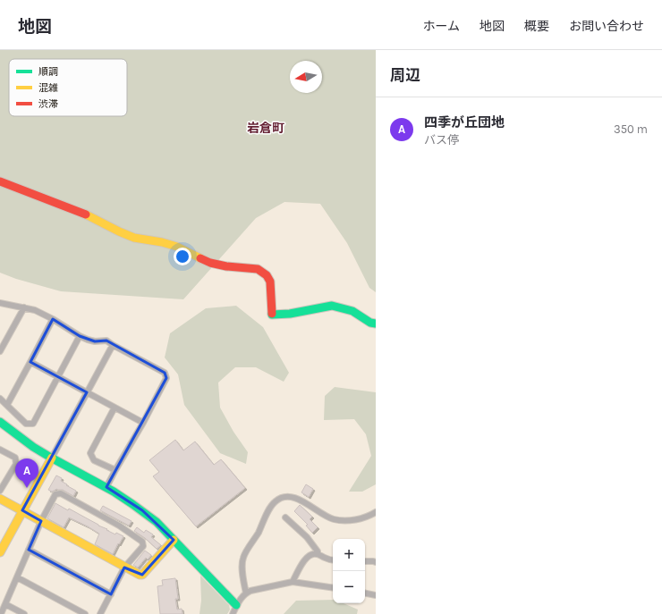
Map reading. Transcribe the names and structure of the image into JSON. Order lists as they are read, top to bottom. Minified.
{"districts":["岩倉町"],"legend":["順調","混雑","渋滞"],"north":"left","page":{"header":"地図","nav":["ホーム","地図","概要","お問い合わせ"],"heading":"周辺","list":[{"mark":"A","name":"四季が丘団地","note":"バス停","value":"350 m"}],"pins":"A","map_buttons":["+","−"]}}
